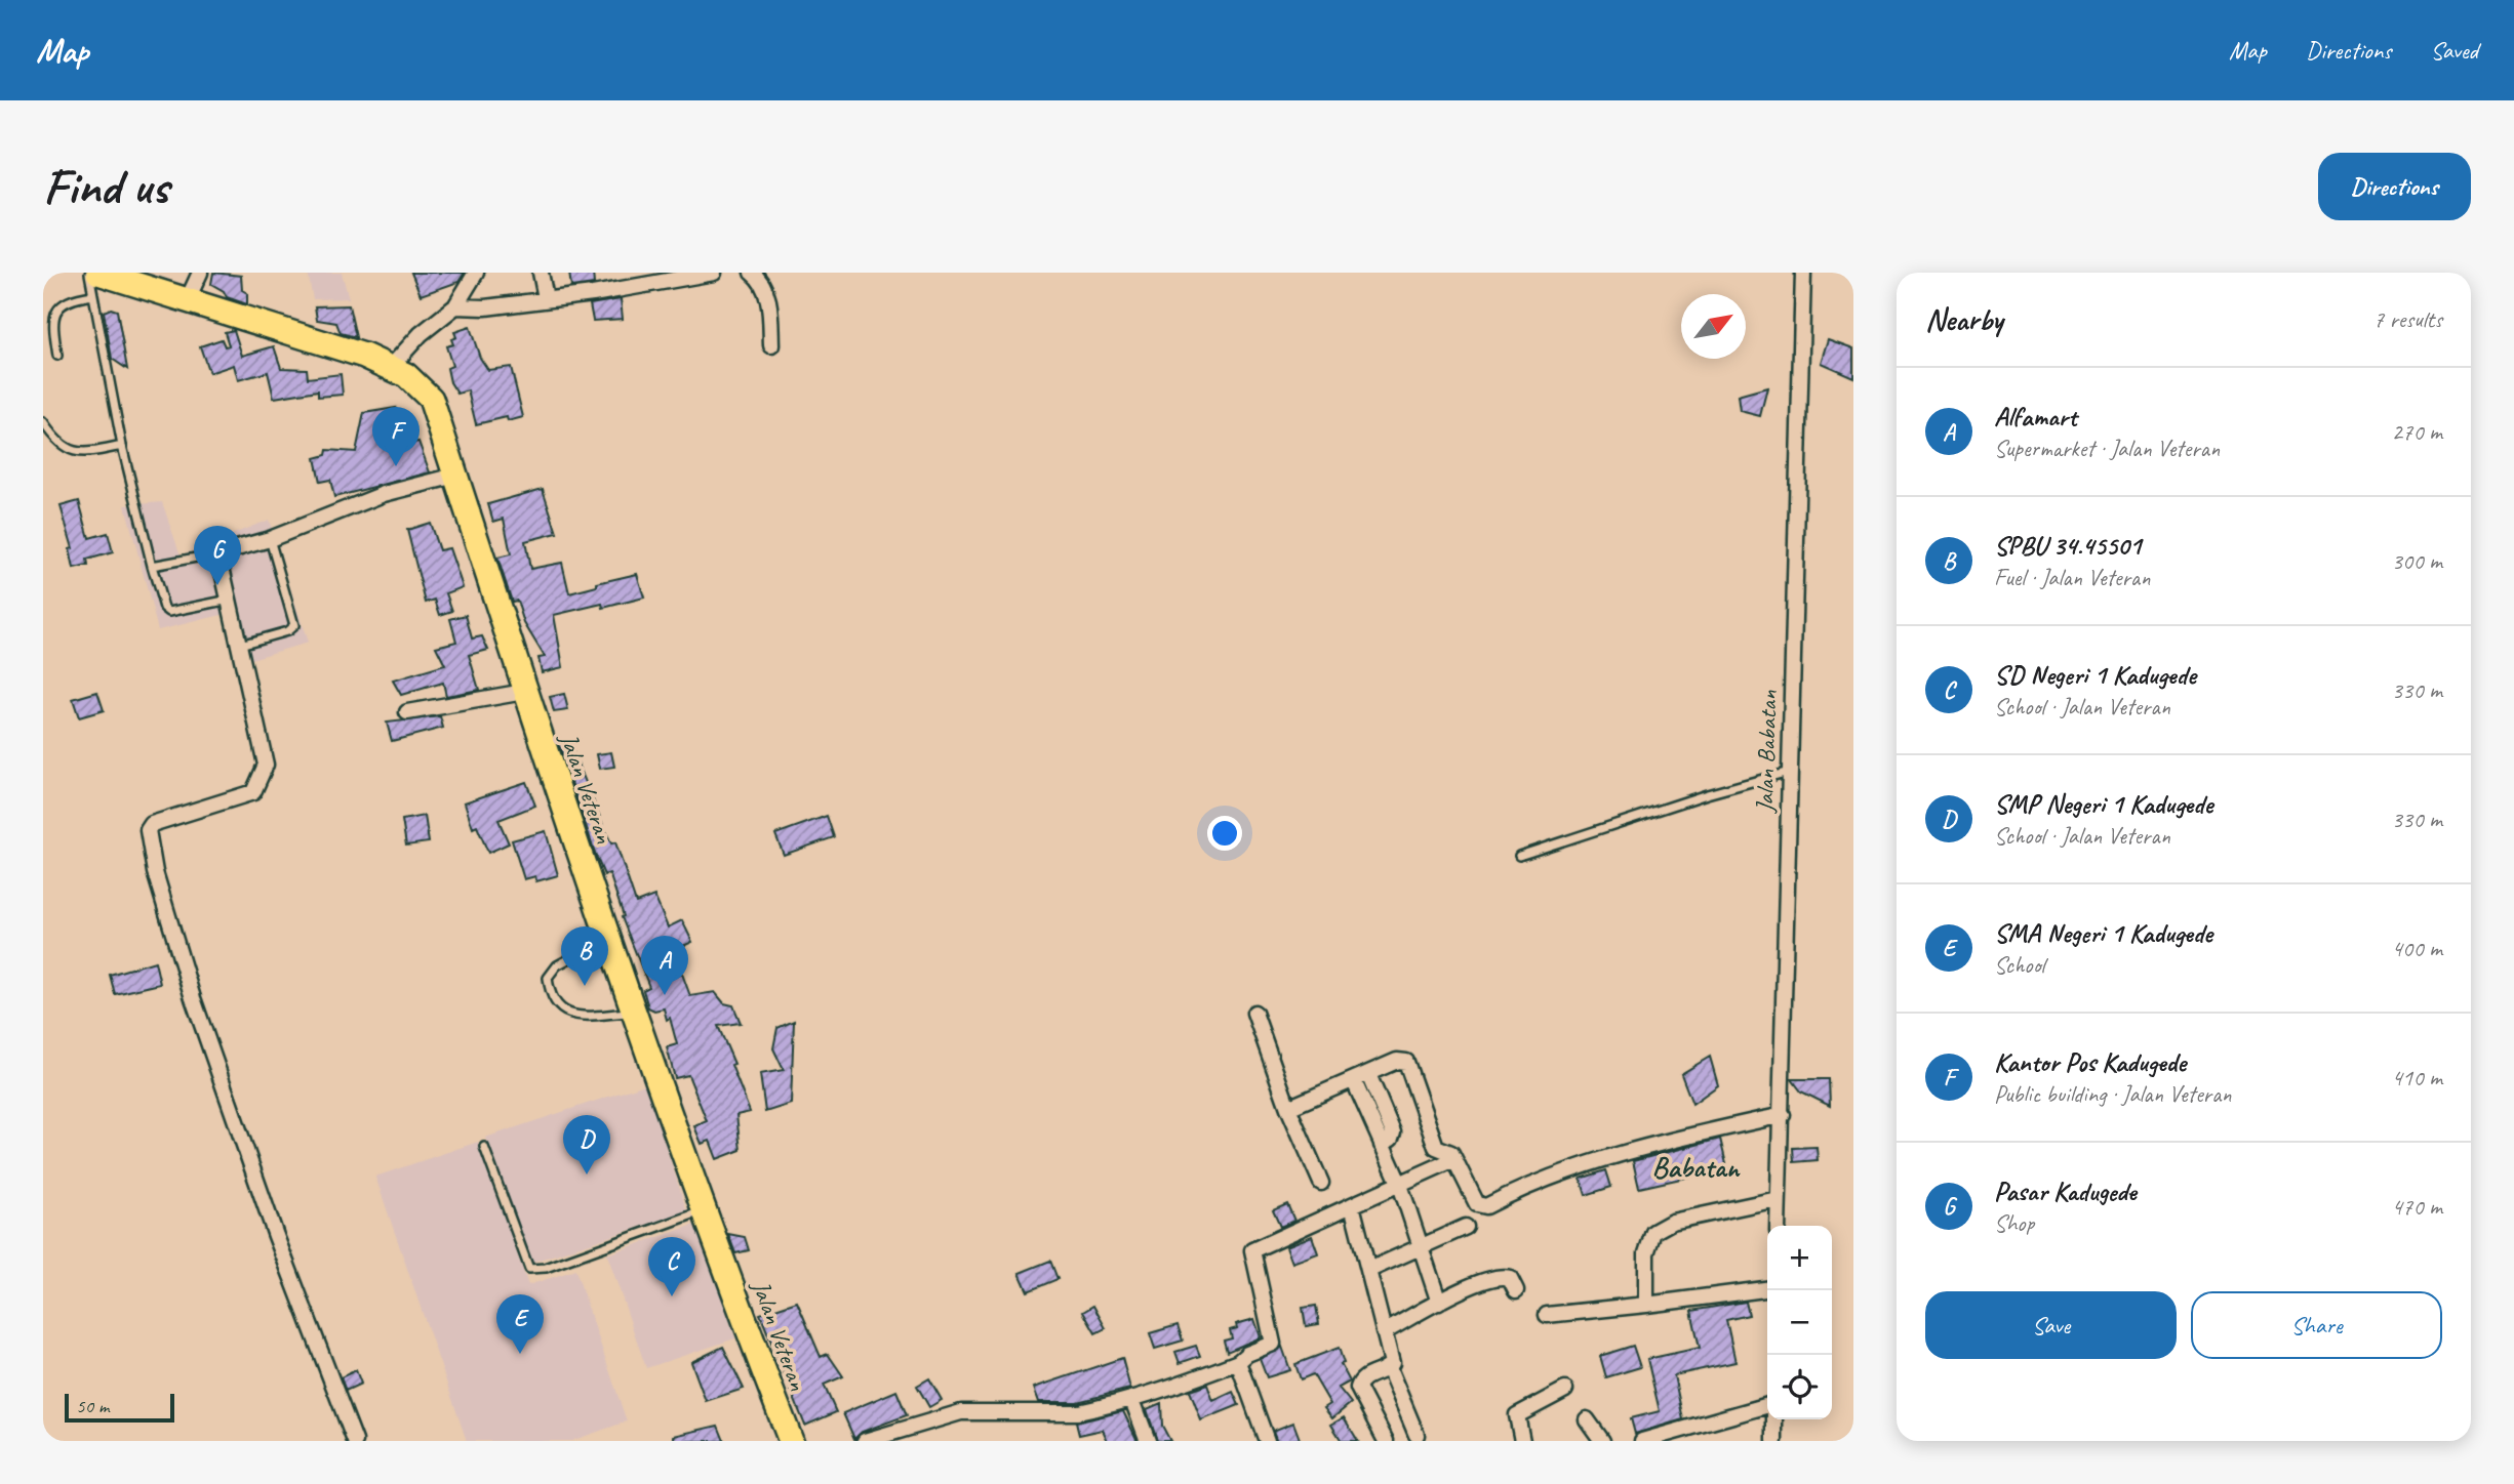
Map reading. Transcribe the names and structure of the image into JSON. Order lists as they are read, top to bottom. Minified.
{"streets":{"highway":["Jalan Veteran"],"street":["Jalan Babatan"]},"districts":["Babatan"],"scale_bar":"50 m","north":"top right","page":{"header":"Map","nav":["Map","Directions","Saved"],"buttons":["Directions",["Save","Share"]],"title":"Find us","heading":["Nearby","7 results"],"list":[{"mark":"A","name":"Alfamart","note":"Supermarket · Jalan Veteran","value":"270 m"},{"mark":"B","name":"SPBU 34.45501","note":"Fuel · Jalan Veteran","value":"300 m"},{"mark":"C","name":"SD Negeri 1 Kadugede","note":"School · Jalan Veteran","value":"330 m"},{"mark":"D","name":"SMP Negeri 1 Kadugede","note":"School · Jalan Veteran","value":"330 m"},{"mark":"E","name":"SMA Negeri 1 Kadugede","note":"School","value":"400 m"},{"mark":"F","name":"Kantor Pos Kadugede","note":"Public building · Jalan Veteran","value":"410 m"},{"mark":"G","name":"Pasar Kadugede","note":"Shop","value":"470 m"}],"pins":["F","G","B","A","D","C","E"],"map_buttons":["+","−"],"scale":"50 m"}}
